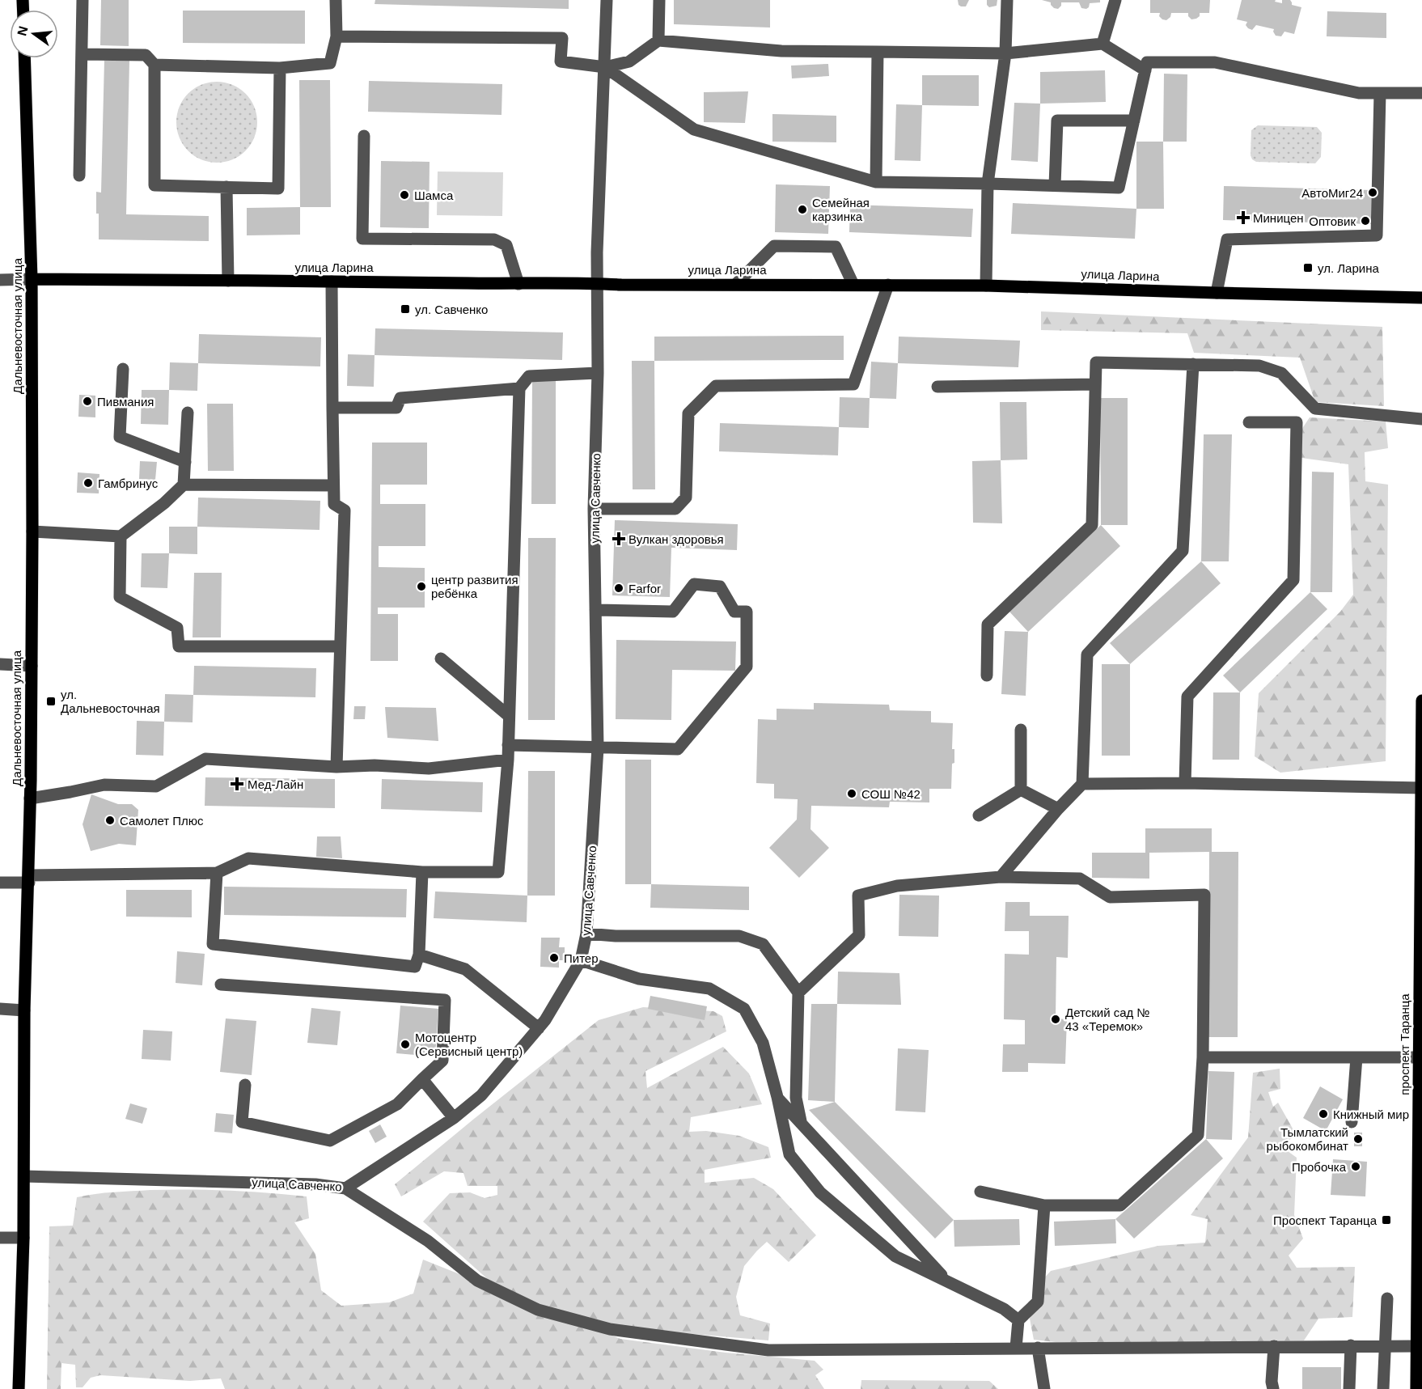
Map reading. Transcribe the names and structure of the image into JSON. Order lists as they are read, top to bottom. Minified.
{"streets":{"main road":["улица Ларина","Дальневосточная улица","проспект Таранца"],"street":["улица Савченко"]},"crossings":[["улица Ларина","Дальневосточная улица"],["улица Ларина","улица Савченко"],["Дальневосточная улица","улица Савченко"]],"places":{"other":["АвтоМиг24","Шамса","Семейная карзинка","Оптовик","Пивмания","Гамбринус","центр развития ребёнка","Farfor","СОШ №42","Самолет Плюс","Питер","Детский сад № 43 «Теремок»","Мотоцентр (Сервисный центр)","Книжный мир","Тымлатский рыбокомбинат","Пробочка"],"health":["Миницен","Вулкан здоровья","Мед-Лайн"],"transit":["ул. Ларина","ул. Савченко","ул. Дальневосточная","Проспект Таранца"]},"north":"left"}
